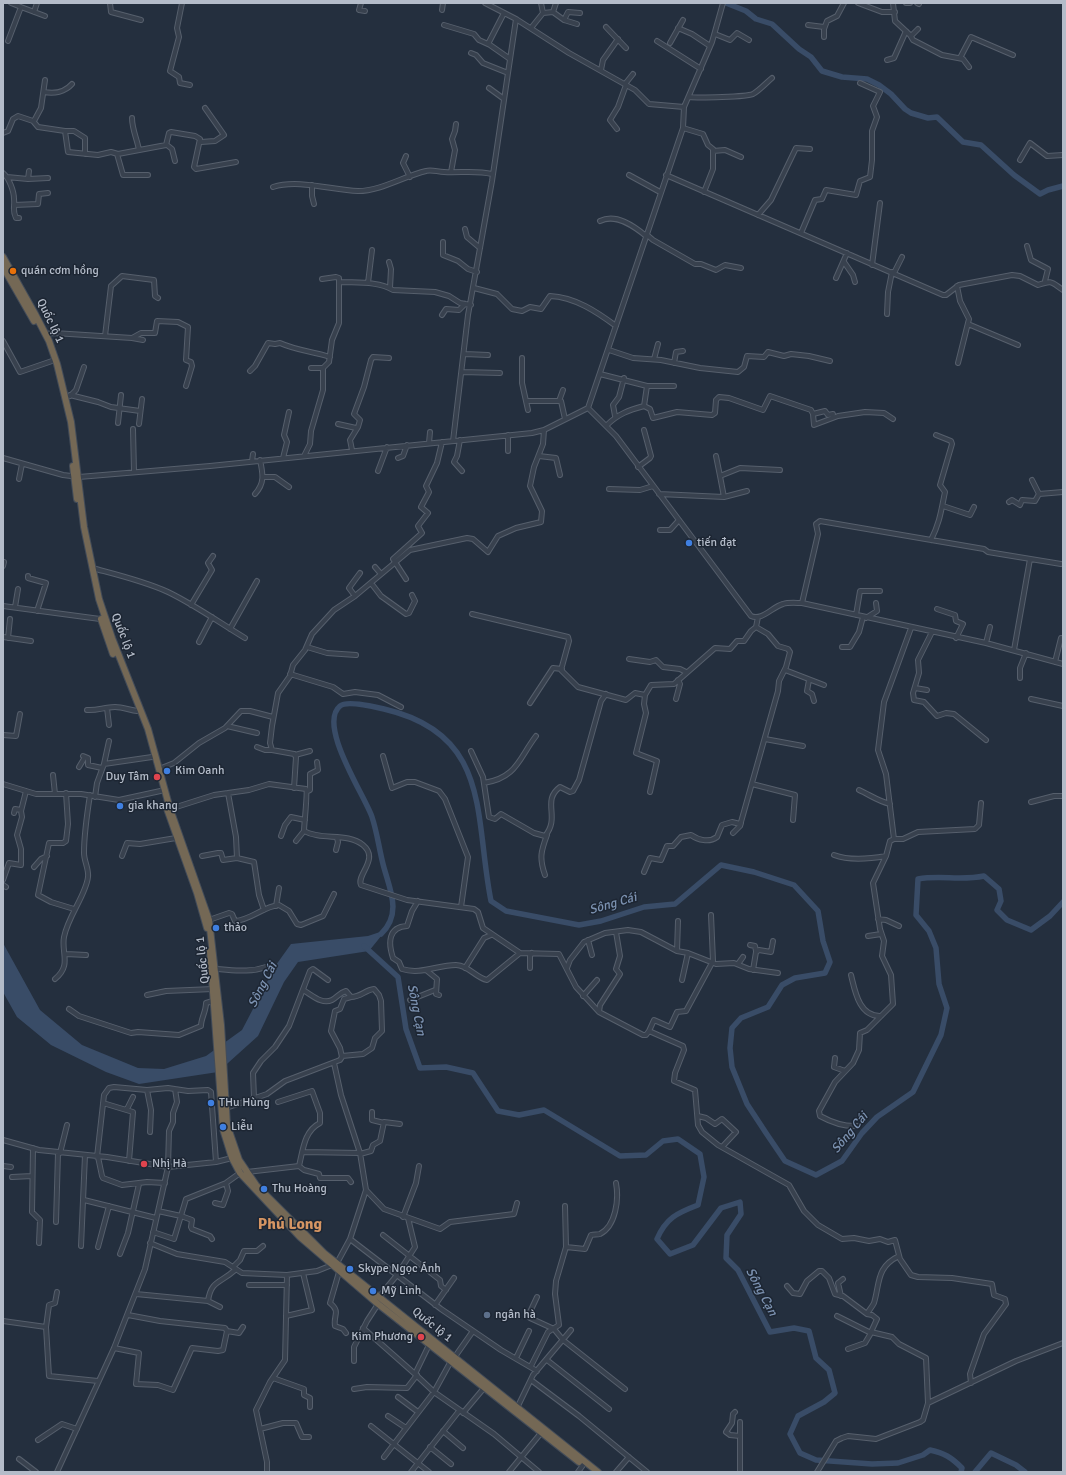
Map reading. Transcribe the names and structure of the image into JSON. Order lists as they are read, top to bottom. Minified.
{"streets":{"highway":["Quốc lộ 1"]},"districts":["Phú Long"],"water":["Sông Cái","Sông Cạn"],"places":["quán cơm hồng","tiến đạt","Kim Oanh","Duy Tâm","gia khang","thảo","THu Hùng","Liễu","Nhị Hà","Thu Hoàng","Skype Ngọc Ánh","Mỹ Linh","ngân hà","Kim Phương"]}
